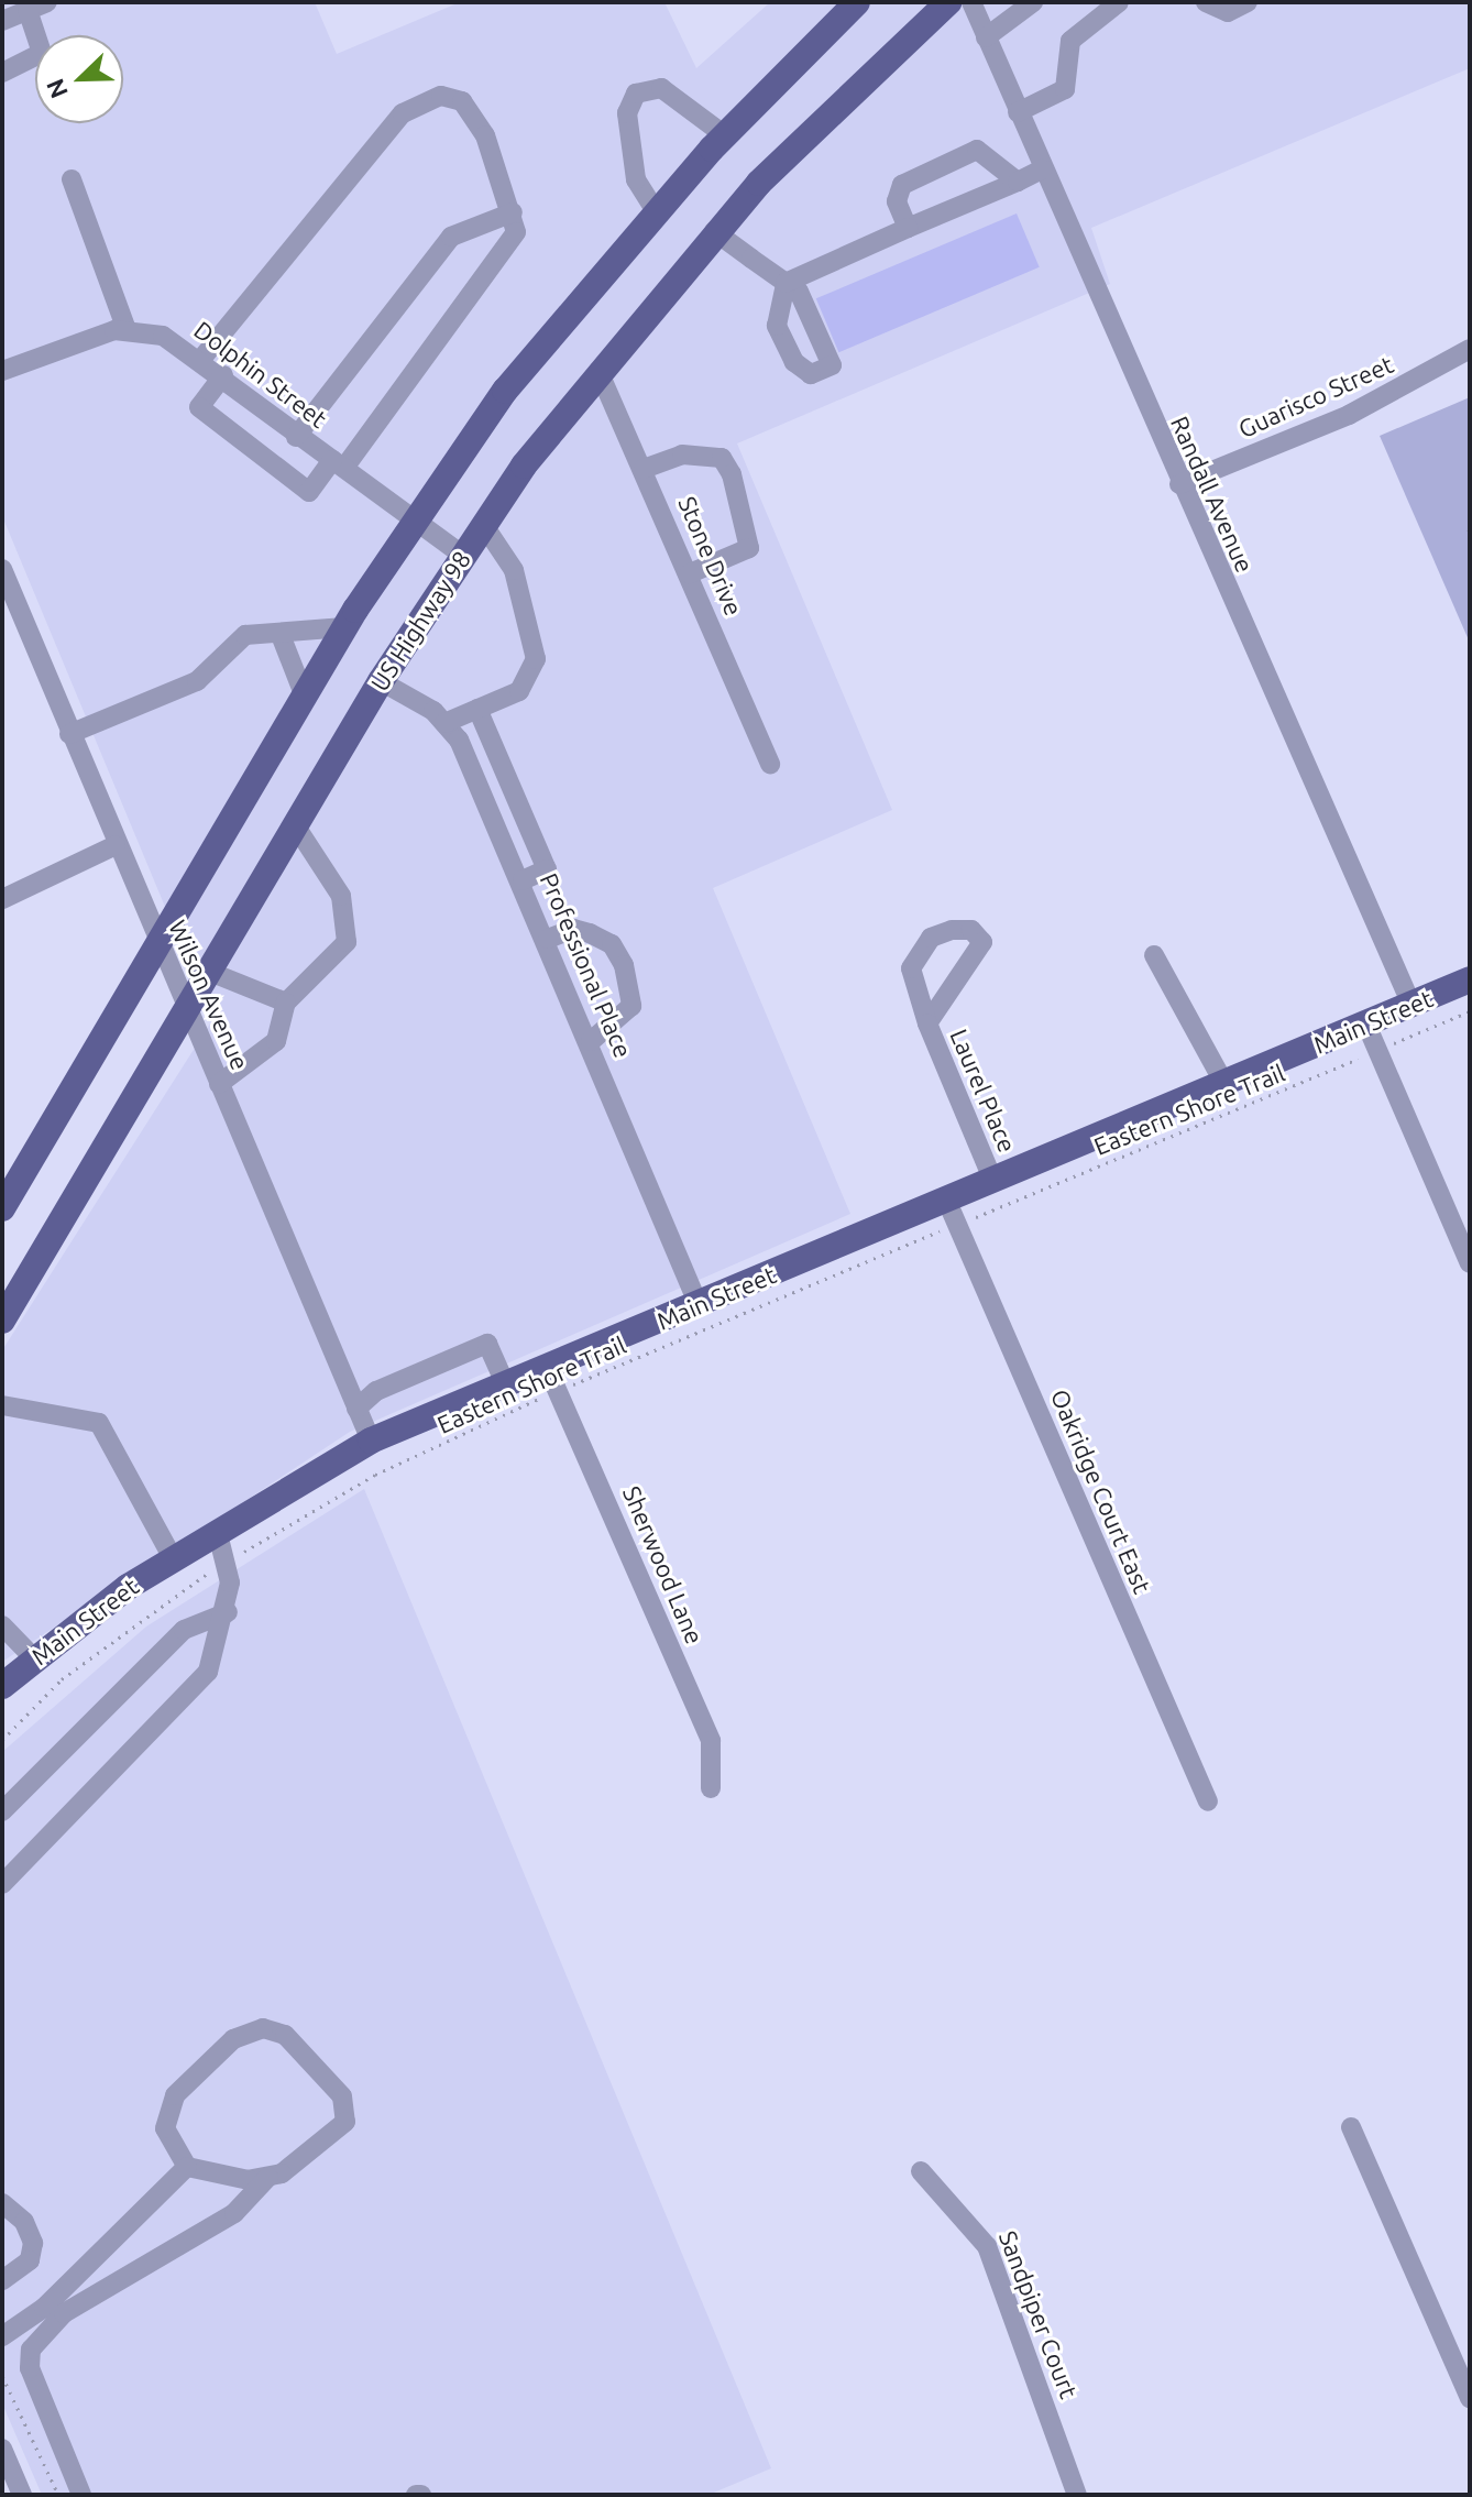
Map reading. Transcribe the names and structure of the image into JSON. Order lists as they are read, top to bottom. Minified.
{"streets":{"main road":["US Highway 98","Main Street"],"street":["Dolphin Street","Guarisco Street","Randall Avenue","Stone Drive","Professional Place","Wilson Avenue","Laurel Place","Oakridge Court East","Sherwood Lane","Sandpiper Court"],"path":["Eastern Shore Trail"]},"crossings":[["Dolphin Street","US Highway 98"],["Guarisco Street","Randall Avenue"],["Randall Avenue","Main Street"],["Stone Drive","US Highway 98"],["US Highway 98","Wilson Avenue"],["Professional Place","Main Street"],["Wilson Avenue","Main Street"],["Main Street","Laurel Place"],["Main Street","Eastern Shore Trail"],["Main Street","Oakridge Court East"],["Main Street","Sherwood Lane"],["Eastern Shore Trail","Oakridge Court East"],["Eastern Shore Trail","Sherwood Lane"]],"north":"bottom left"}
